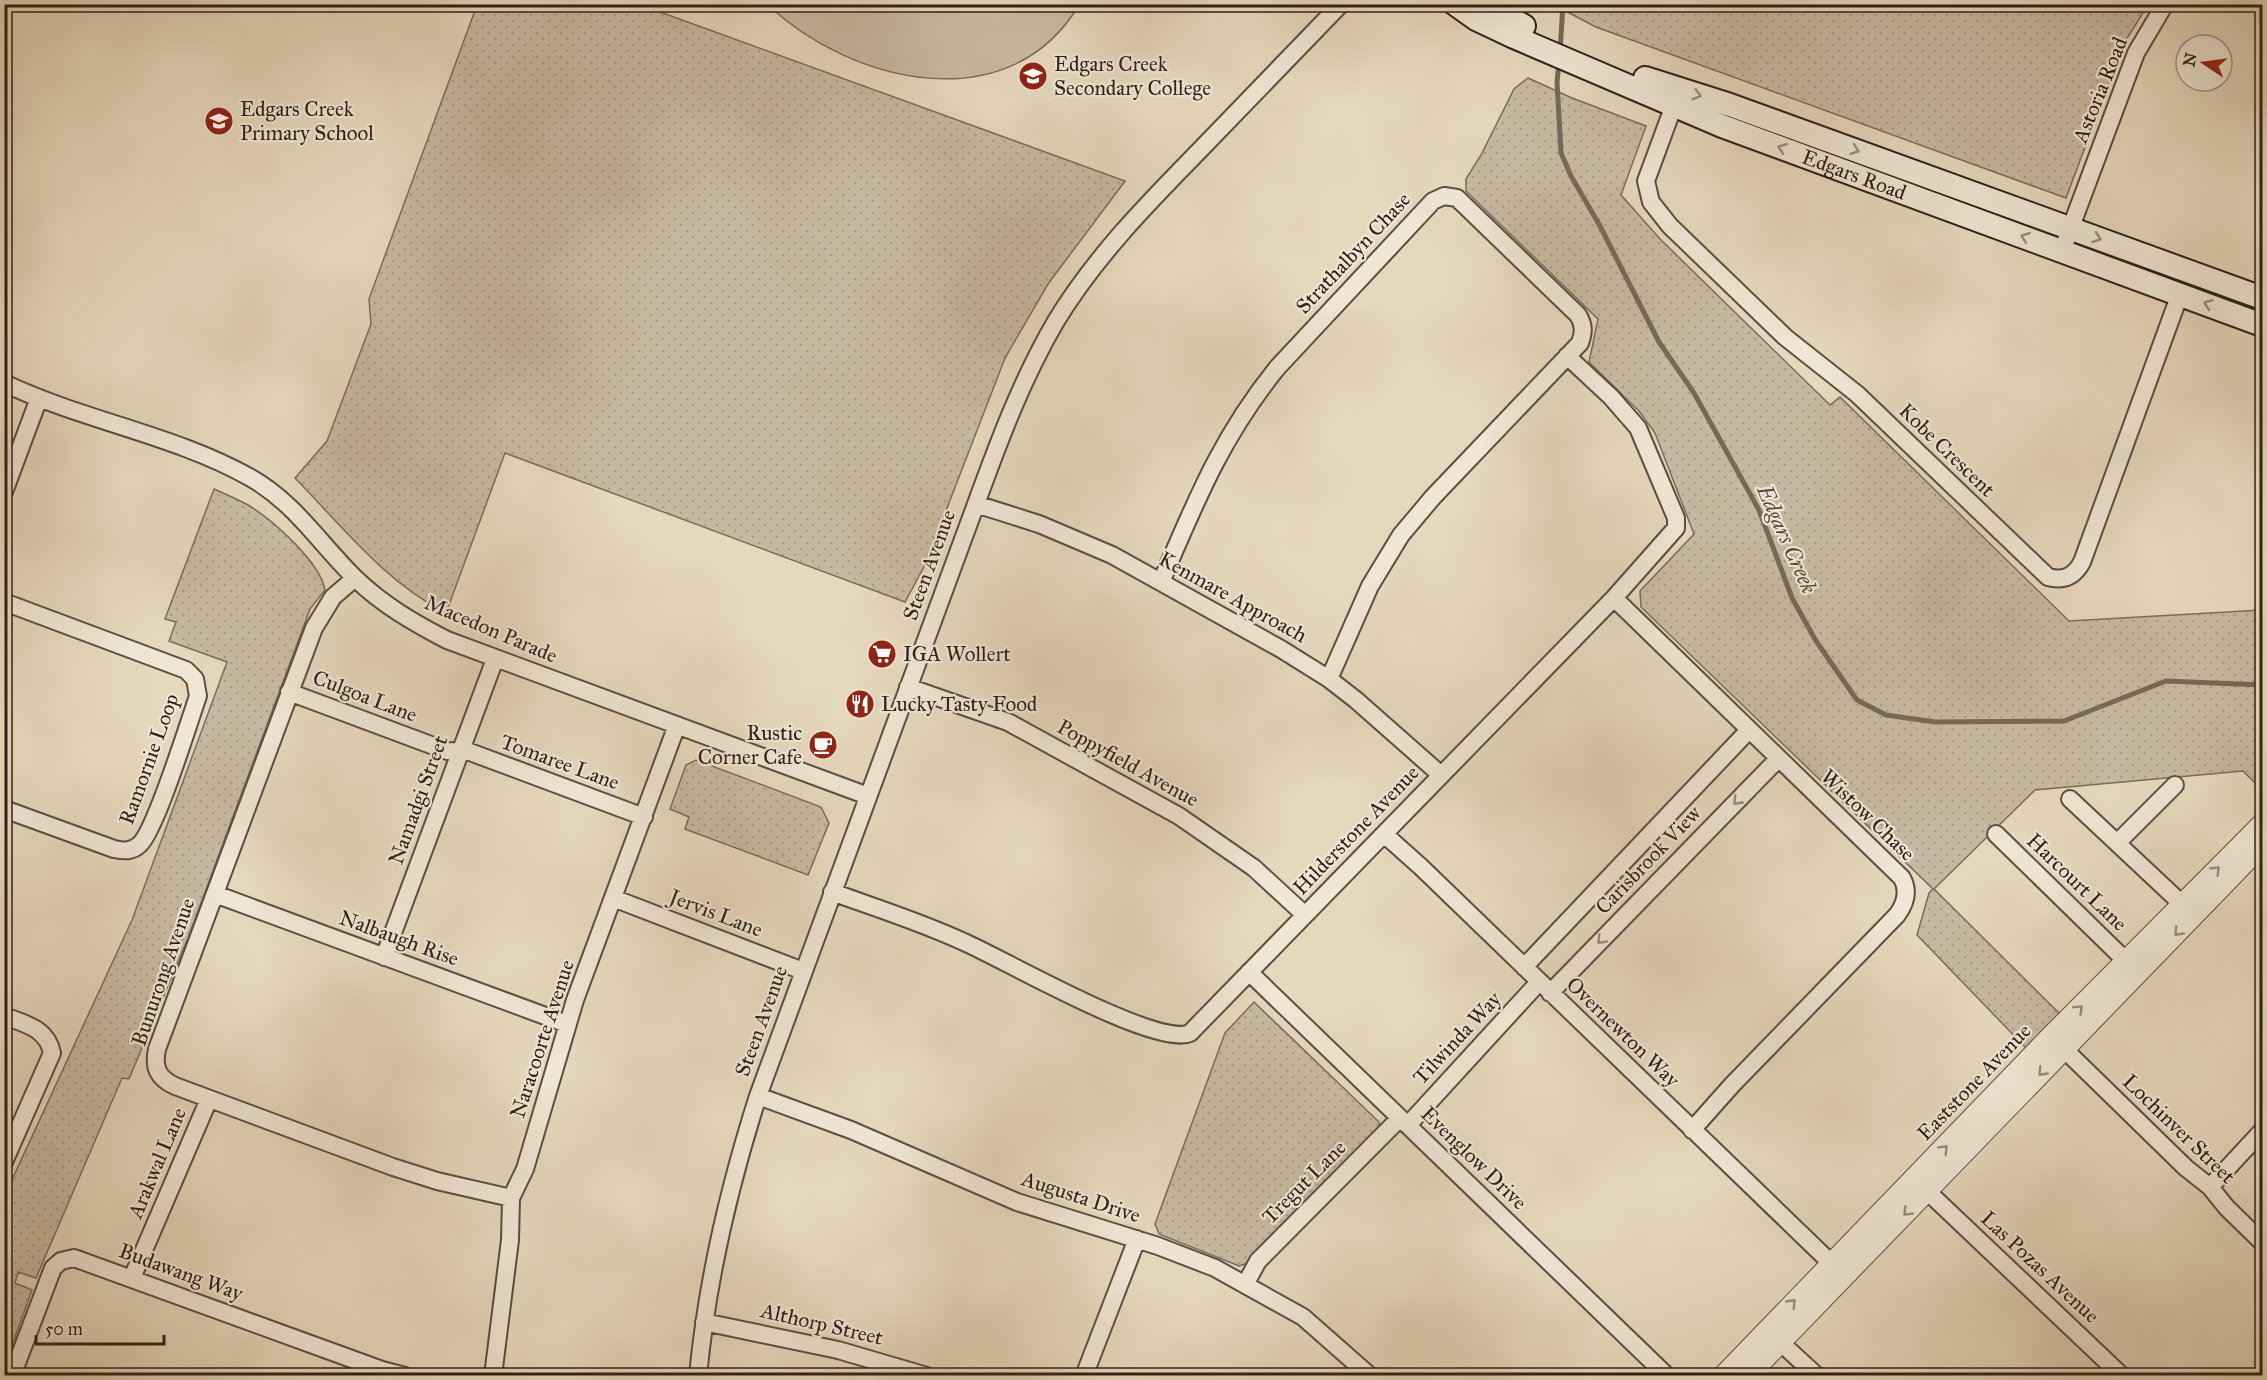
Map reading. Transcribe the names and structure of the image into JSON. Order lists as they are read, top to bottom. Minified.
{"streets":{"main road":["Edgars Road"],"street":["Astoria Road","Strathalbyn Chase","Kobe Crescent","Steen Avenue","Kenmare Approach","Macedon Parade","Culgoa Lane","Ramornie Loop","Tomaree Lane","Poppyfield Avenue","Namadgi Street","Wistow Chase","Hilderstone Avenue","Carisbrook View","Harcourt Lane","Jervis Lane","Nalbaugh Rise","Bunurong Avenue","Overnewton Way","Tilwinda Way","Naracoorte Avenue","Eaststone Avenue","Lochinver Street","Evenglow Drive","Arakwal Lane","Tregut Lane","Augusta Drive","Las Pozas Avenue","Budawang Way","Althorp Street"]},"crossings":[["Astoria Road","Edgars Road"],["Edgars Road","Kobe Crescent"],["Strathalbyn Chase","Kenmare Approach"],["Strathalbyn Chase","Hilderstone Avenue"],["Steen Avenue","Kenmare Approach"],["Steen Avenue","Macedon Parade"],["Steen Avenue","Poppyfield Avenue"],["Steen Avenue","Hilderstone Avenue"],["Steen Avenue","Jervis Lane"],["Steen Avenue","Augusta Drive"],["Steen Avenue","Althorp Street"],["Kenmare Approach","Hilderstone Avenue"],["Macedon Parade","Namadgi Street"],["Macedon Parade","Bunurong Avenue"],["Macedon Parade","Naracoorte Avenue"],["Culgoa Lane","Tomaree Lane"],["Culgoa Lane","Namadgi Street"],["Culgoa Lane","Bunurong Avenue"],["Tomaree Lane","Namadgi Street"],["Tomaree Lane","Naracoorte Avenue"],["Poppyfield Avenue","Hilderstone Avenue"],["Namadgi Street","Nalbaugh Rise"],["Wistow Chase","Hilderstone Avenue"],["Wistow Chase","Carisbrook View"],["Wistow Chase","Overnewton Way"],["Hilderstone Avenue","Overnewton Way"],["Hilderstone Avenue","Evenglow Drive"],["Carisbrook View","Overnewton Way"],["Carisbrook View","Tilwinda Way"],["Harcourt Lane","Eaststone Avenue"],["Jervis Lane","Naracoorte Avenue"],["Nalbaugh Rise","Bunurong Avenue"],["Nalbaugh Rise","Naracoorte Avenue"],["Bunurong Avenue","Naracoorte Avenue"],["Bunurong Avenue","Arakwal Lane"],["Overnewton Way","Tilwinda Way"],["Overnewton Way","Eaststone Avenue"],["Tilwinda Way","Evenglow Drive"],["Tilwinda Way","Tregut Lane"],["Eaststone Avenue","Lochinver Street"],["Eaststone Avenue","Las Pozas Avenue"],["Evenglow Drive","Tregut Lane"],["Arakwal Lane","Budawang Way"],["Tregut Lane","Augusta Drive"]],"water":["Edgars Creek"],"places":{"school or university":["Edgars Creek Secondary College","Edgars Creek Primary School"],"supermarket":["IGA Wollert"],"restaurant":["Lucky Tasty Food"],"cafe":["Rustic Corner Cafe"]},"scale_bar":"50 m","north":"left"}
